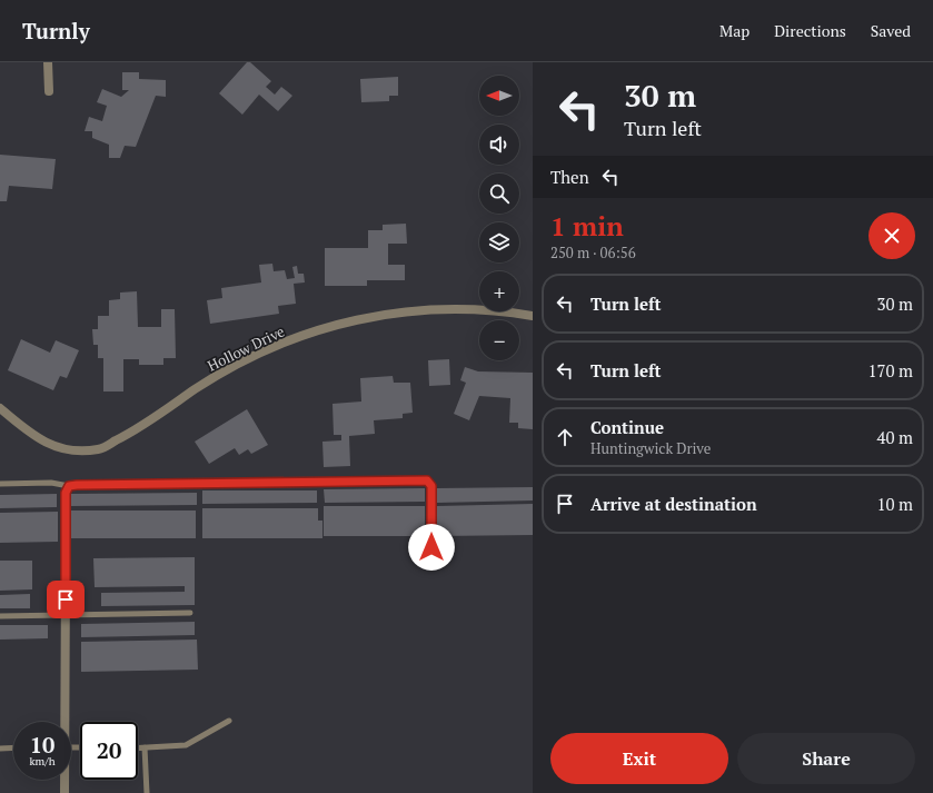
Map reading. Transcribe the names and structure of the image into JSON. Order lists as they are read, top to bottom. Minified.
{"streets":{"street":["Hollow Drive"]},"north":"left","page":{"header":"Turnly","nav":["Map","Directions","Saved"],"turn":["30 m","Turn left"],"map_buttons":["+","−"],"then":"Then","heading":["1 min","250 m · 06:56"],"list":[{"name":"Turn left","value":"30 m"},{"name":"Turn left","value":"170 m"},{"name":"Continue","note":"Huntingwick Drive","value":"40 m"},{"name":"Arrive at destination","value":"10 m"}],"speed":"10 km/h","limit":"20","buttons":["Exit","Share"]}}
